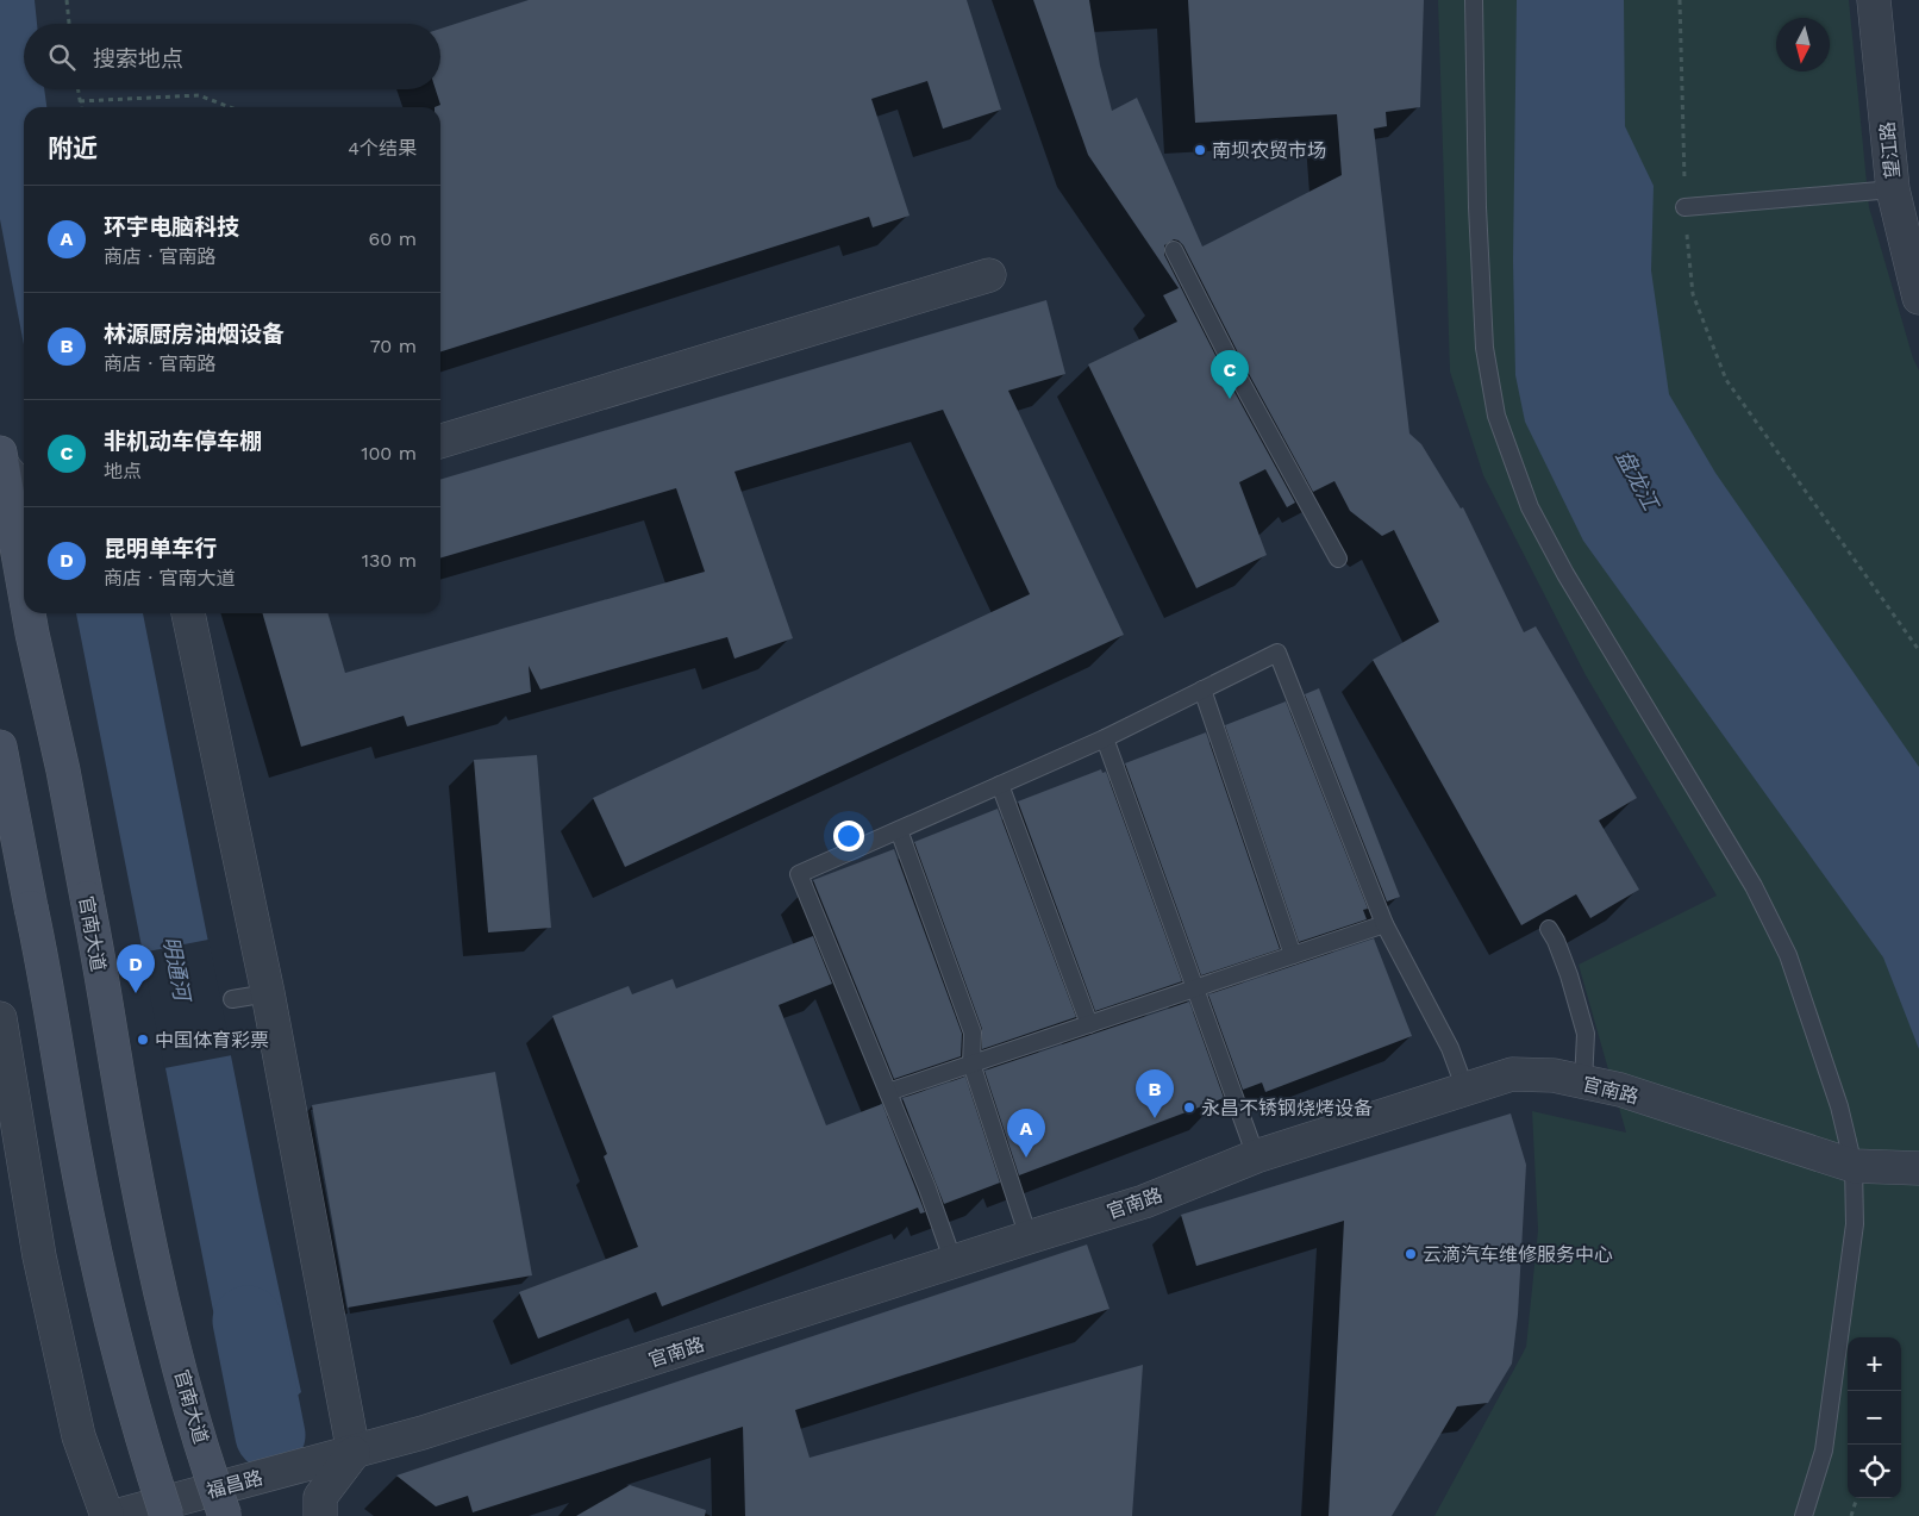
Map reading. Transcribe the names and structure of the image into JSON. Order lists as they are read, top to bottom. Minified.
{"streets":{"main road":["官南大道"],"street":["望江路","官南路","福昌路"]},"crossings":[["官南路","福昌路"]],"water":["盘龙江","明通河"],"places":["南坝农贸市场","中国体育彩票","永昌不锈钢烧烤设备","云滴汽车维修服务中心"],"north":"bottom","page":{"search":"搜索地点","heading":["附近","4个结果"],"list":[{"mark":"A","name":"环宇电脑科技","note":"商店 · 官南路","value":"60 m"},{"mark":"B","name":"林源厨房油烟设备","note":"商店 · 官南路","value":"70 m"},{"mark":"C","name":"非机动车停车棚","note":"地点","value":"100 m"},{"mark":"D","name":"昆明单车行","note":"商店 · 官南大道","value":"130 m"}],"pins":["C","D","B","A"],"map_buttons":["+","−"]}}
